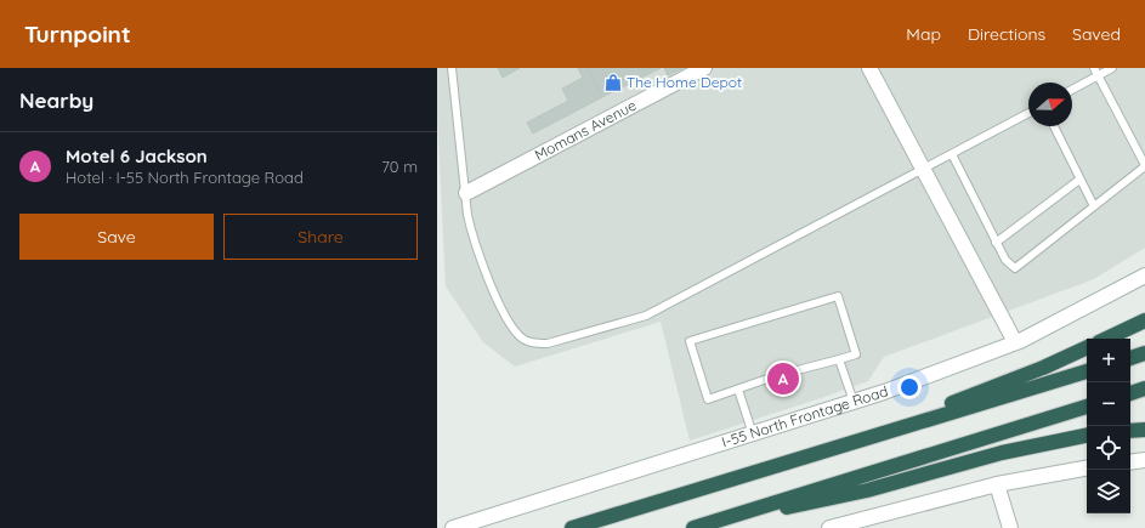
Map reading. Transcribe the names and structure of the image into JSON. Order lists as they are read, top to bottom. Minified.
{"streets":{"street":["Momans Avenue","I-55 North Frontage Road"]},"places":{"shop":["The Home Depot"]},"north":"right","page":{"header":"Turnpoint","nav":["Map","Directions","Saved"],"heading":"Nearby","list":[{"mark":"A","name":"Motel 6 Jackson","note":"Hotel · I-55 North Frontage Road","value":"70 m"}],"buttons":["Save","Share"],"map_buttons":["+","−"],"pins":"A"}}
